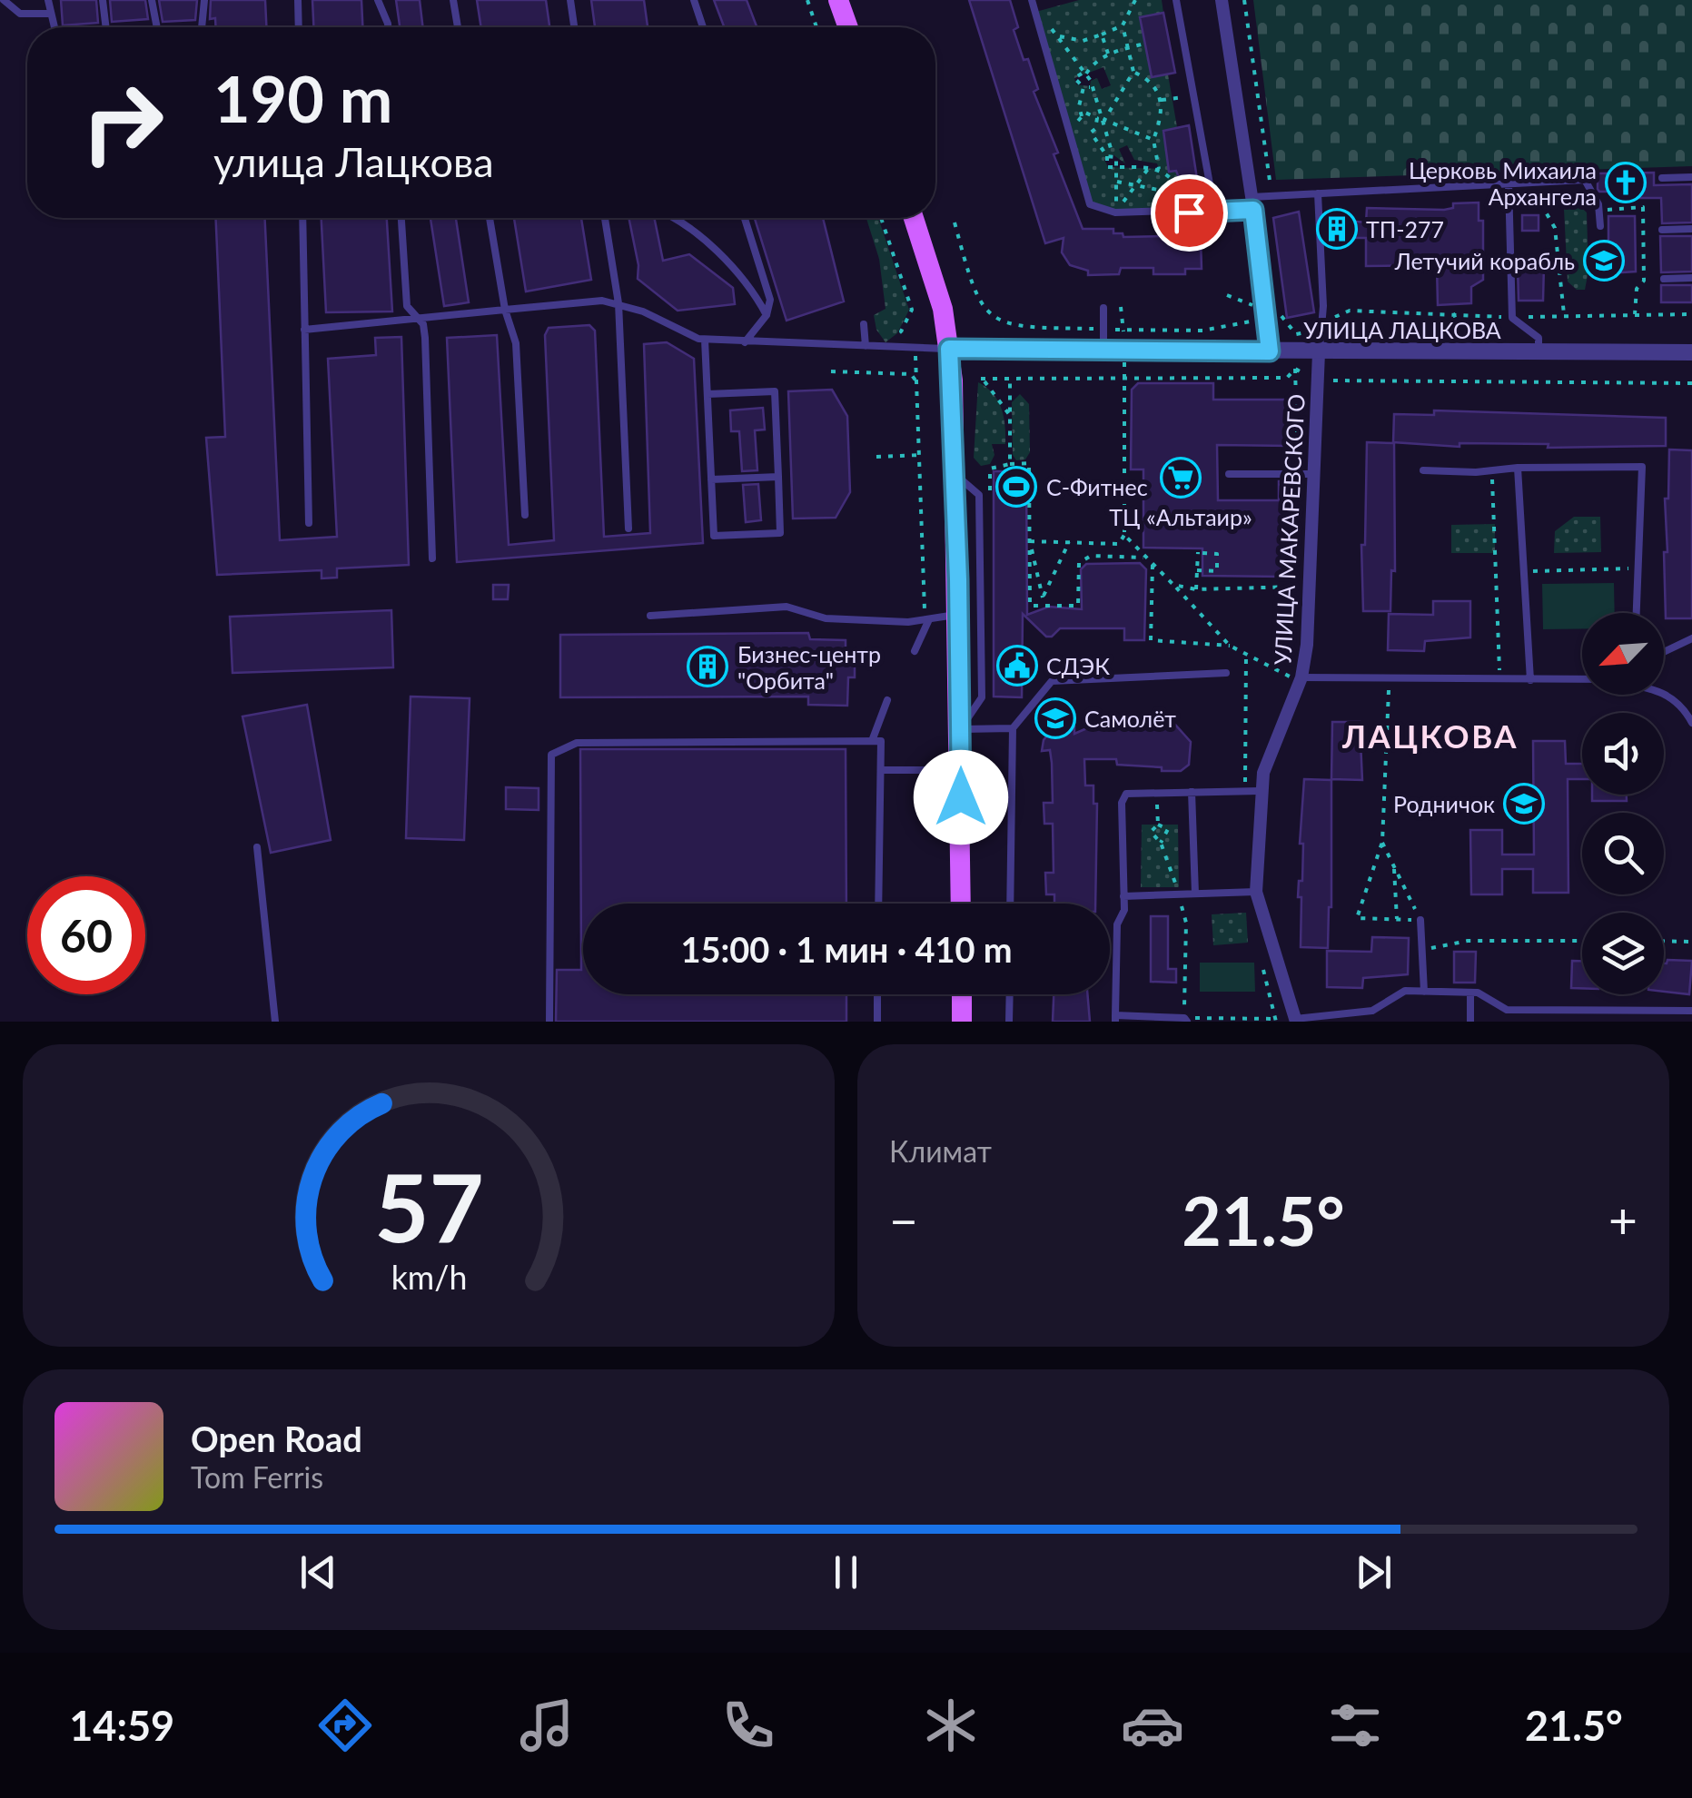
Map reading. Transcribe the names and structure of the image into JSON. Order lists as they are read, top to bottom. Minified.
{"streets":{"street":["УЛИЦА ЛАЦКОВА","УЛИЦА МАКАРЕВСКОГО"]},"crossings":[["УЛИЦА ЛАЦКОВА","УЛИЦА МАКАРЕВСКОГО"]],"districts":["ЛАЦКОВА"],"places":{"church":["Церковь Михаила Архангела"],"building":["ТП-277","Бизнес-центр \"Орбита\""],"school or university":["Летучий корабль","Самолёт","Родничок"],"supermarket":["ТЦ «Альтаир»"],"sports":["С-Фитнес"],"public building":["СДЭК"]},"north":"bottom left","page":{"turn":["190 m","улица Лацкова"],"limit":"60","trip":"15:00 · 1 мин · 410 m","tile":"Климат","heat":["−","21.5°","+"],"song":["Open Road","Tom Ferris"],"tabs":["14:59","21.5°"],"gauge":["57","km/h"]}}
